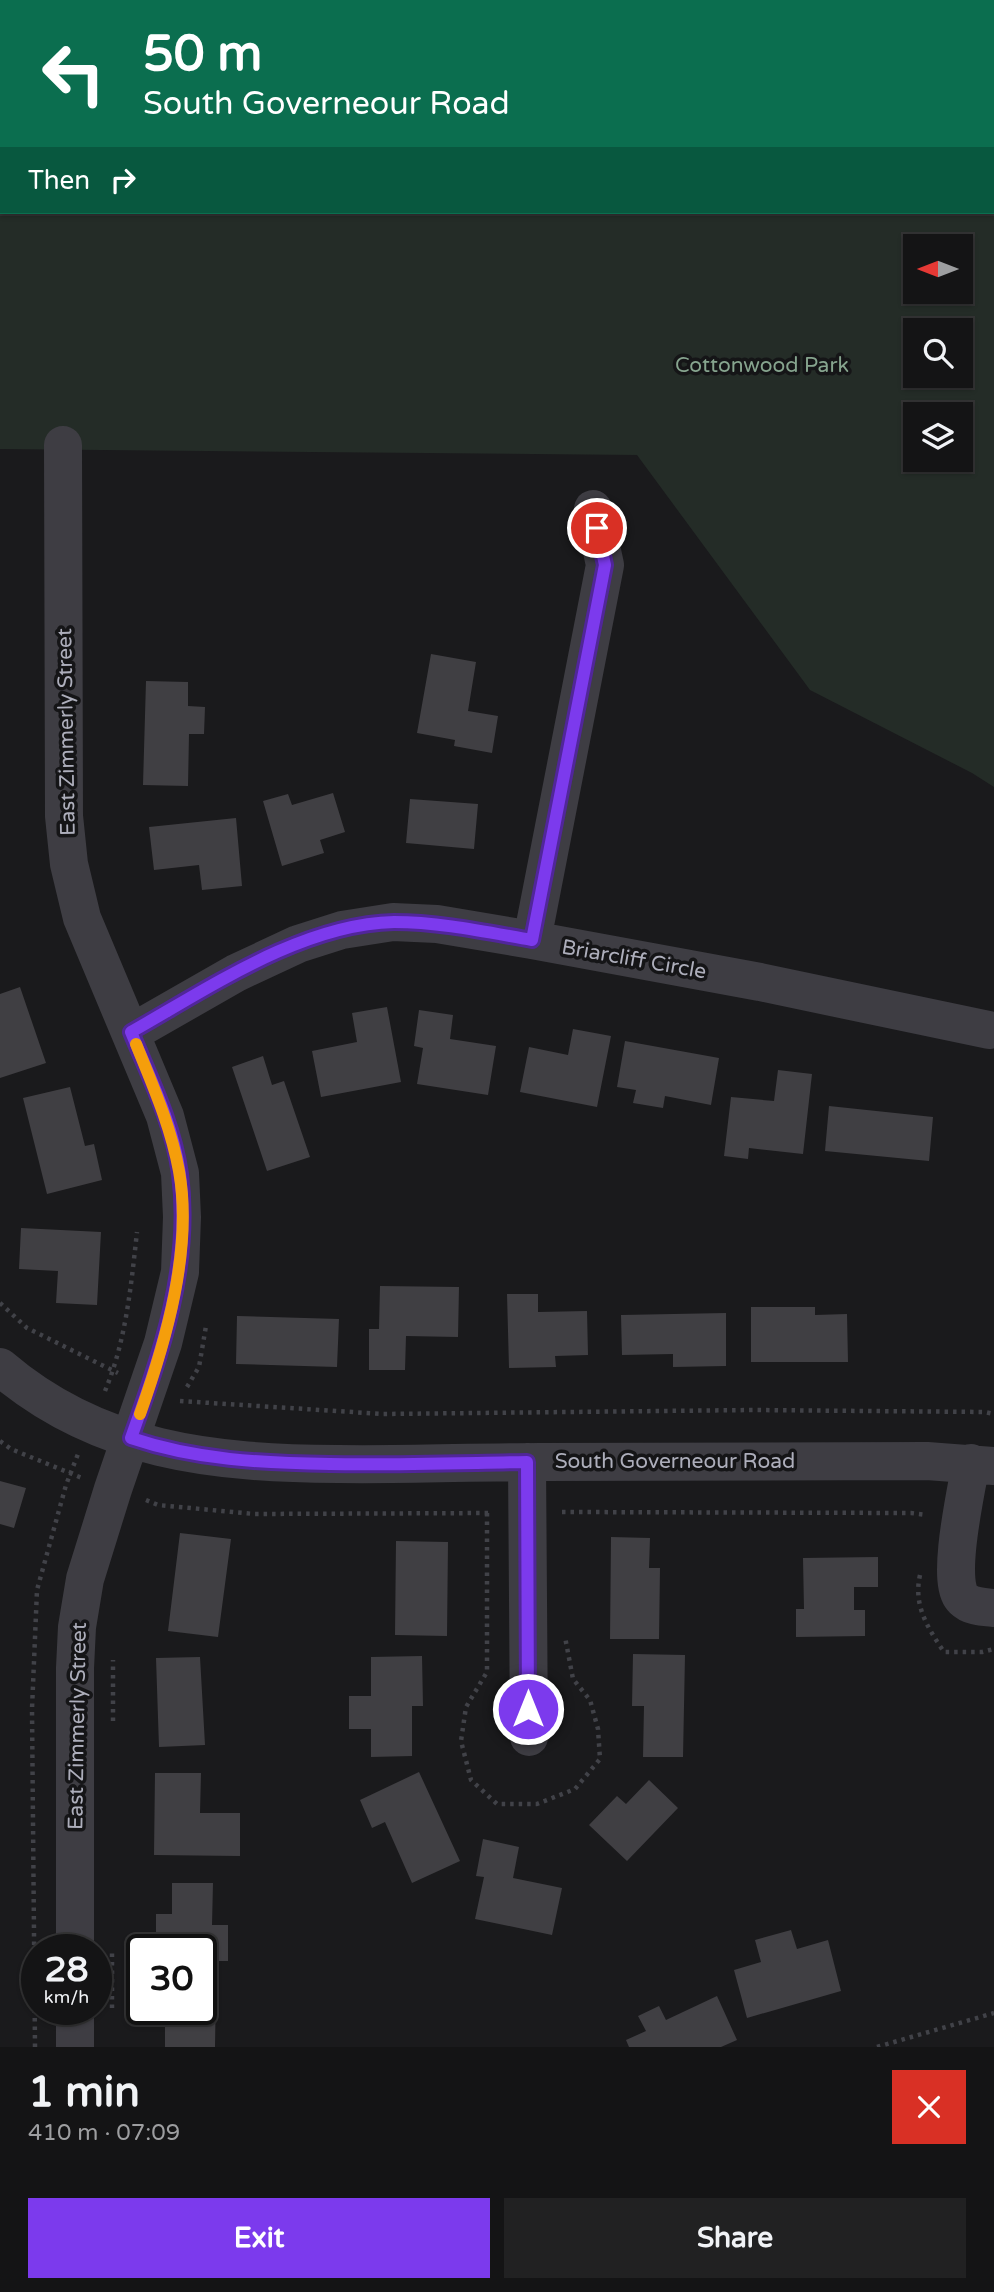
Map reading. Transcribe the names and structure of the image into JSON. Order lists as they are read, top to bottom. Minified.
{"streets":{"street":["East Zimmerly Street","Briarcliff Circle","South Governeour Road"]},"crossings":[["East Zimmerly Street","Briarcliff Circle"],["East Zimmerly Street","South Governeour Road"]],"parks":["Cottonwood Park"],"north":"left","page":{"turn":["50 m","South Governeour Road"],"then":"Then","speed":"28 km/h","limit":"30","heading":["1 min","410 m · 07:09"],"buttons":["Exit","Share"]}}
